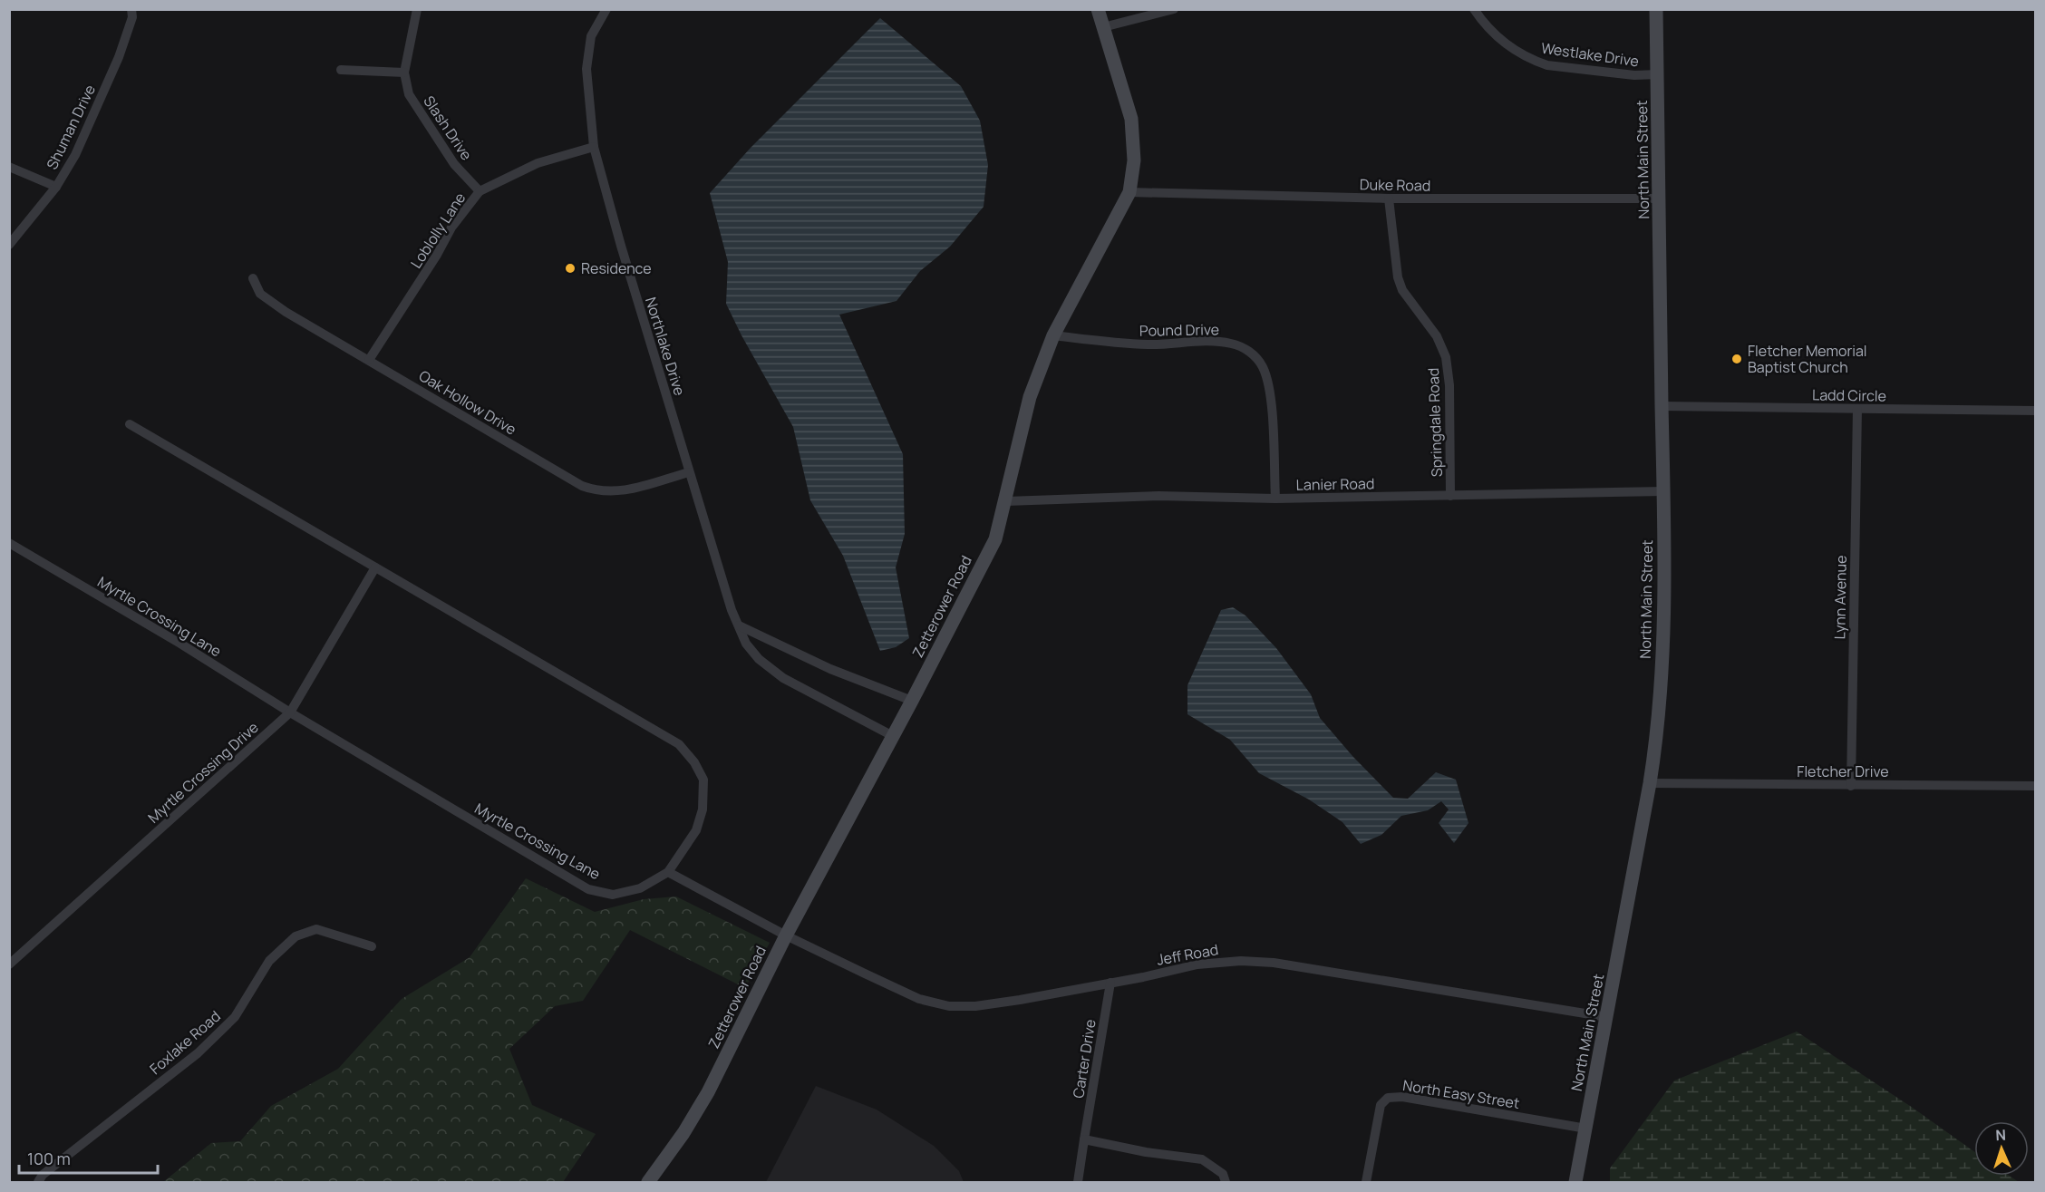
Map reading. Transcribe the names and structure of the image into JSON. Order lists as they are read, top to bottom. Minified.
{"streets":{"street":["Westlake Drive","Shuman Drive","Slash Drive","North Main Street","Duke Road","Loblolly Lane","Pound Drive","Northlake Drive","Ladd Circle","Oak Hollow Drive","Springdale Road","Lanier Road","Lynn Avenue","Zetterower Road","Myrtle Crossing Lane","Fletcher Drive","Myrtle Crossing Drive","Jeff Road","Foxlake Road","Carter Drive","North Easy Street"]},"crossings":[["Westlake Drive","North Main Street"],["Slash Drive","Loblolly Lane"],["North Main Street","Duke Road"],["North Main Street","Ladd Circle"],["North Main Street","Lanier Road"],["North Main Street","Fletcher Drive"],["North Main Street","Jeff Road"],["North Main Street","North Easy Street"],["Duke Road","Springdale Road"],["Duke Road","Zetterower Road"],["Loblolly Lane","Northlake Drive"],["Loblolly Lane","Oak Hollow Drive"],["Pound Drive","Lanier Road"],["Pound Drive","Zetterower Road"],["Northlake Drive","Oak Hollow Drive"],["Northlake Drive","Zetterower Road"],["Ladd Circle","Lynn Avenue"],["Springdale Road","Lanier Road"],["Lanier Road","Zetterower Road"],["Lynn Avenue","Fletcher Drive"],["Zetterower Road","Jeff Road"],["Myrtle Crossing Lane","Myrtle Crossing Drive"],["Myrtle Crossing Lane","Jeff Road"],["Jeff Road","Carter Drive"]],"places":["Residence","Fletcher Memorial Baptist Church"],"scale_bar":"100 m","north":"top"}
